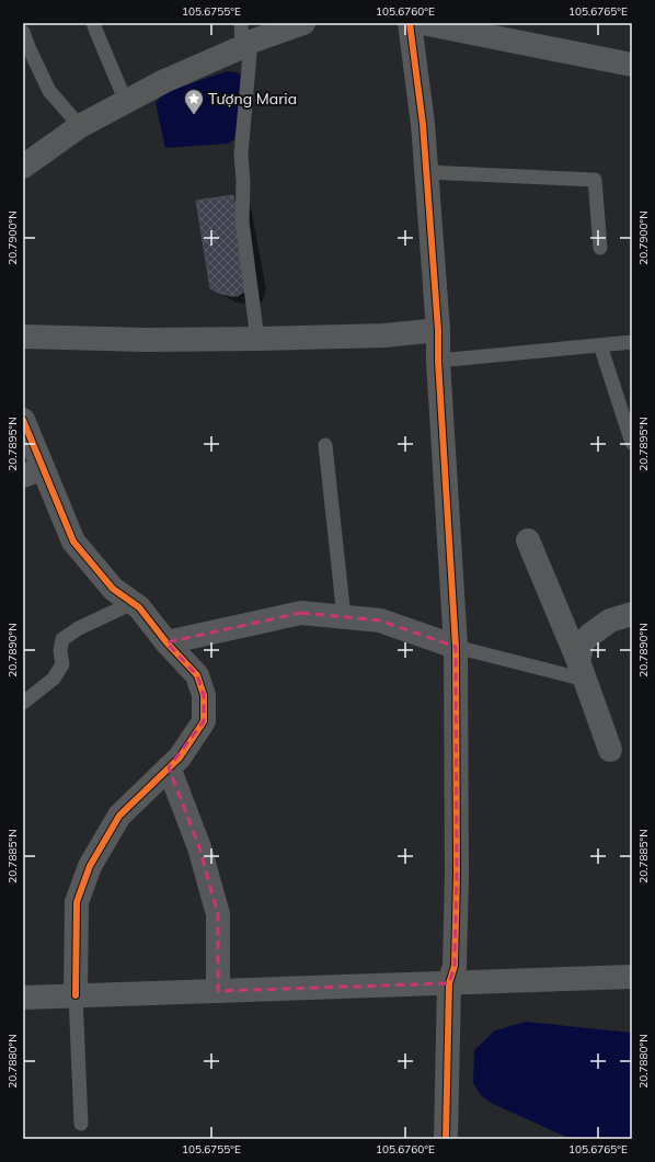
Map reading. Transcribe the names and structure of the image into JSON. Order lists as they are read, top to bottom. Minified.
{"places":{"place":["Tượng Maria"]},"coordinates":["105.6755°E","105.6760°E","105.6765°E","20.7900°N","20.7895°N","20.7890°N","20.7885°N","20.7880°N"]}
